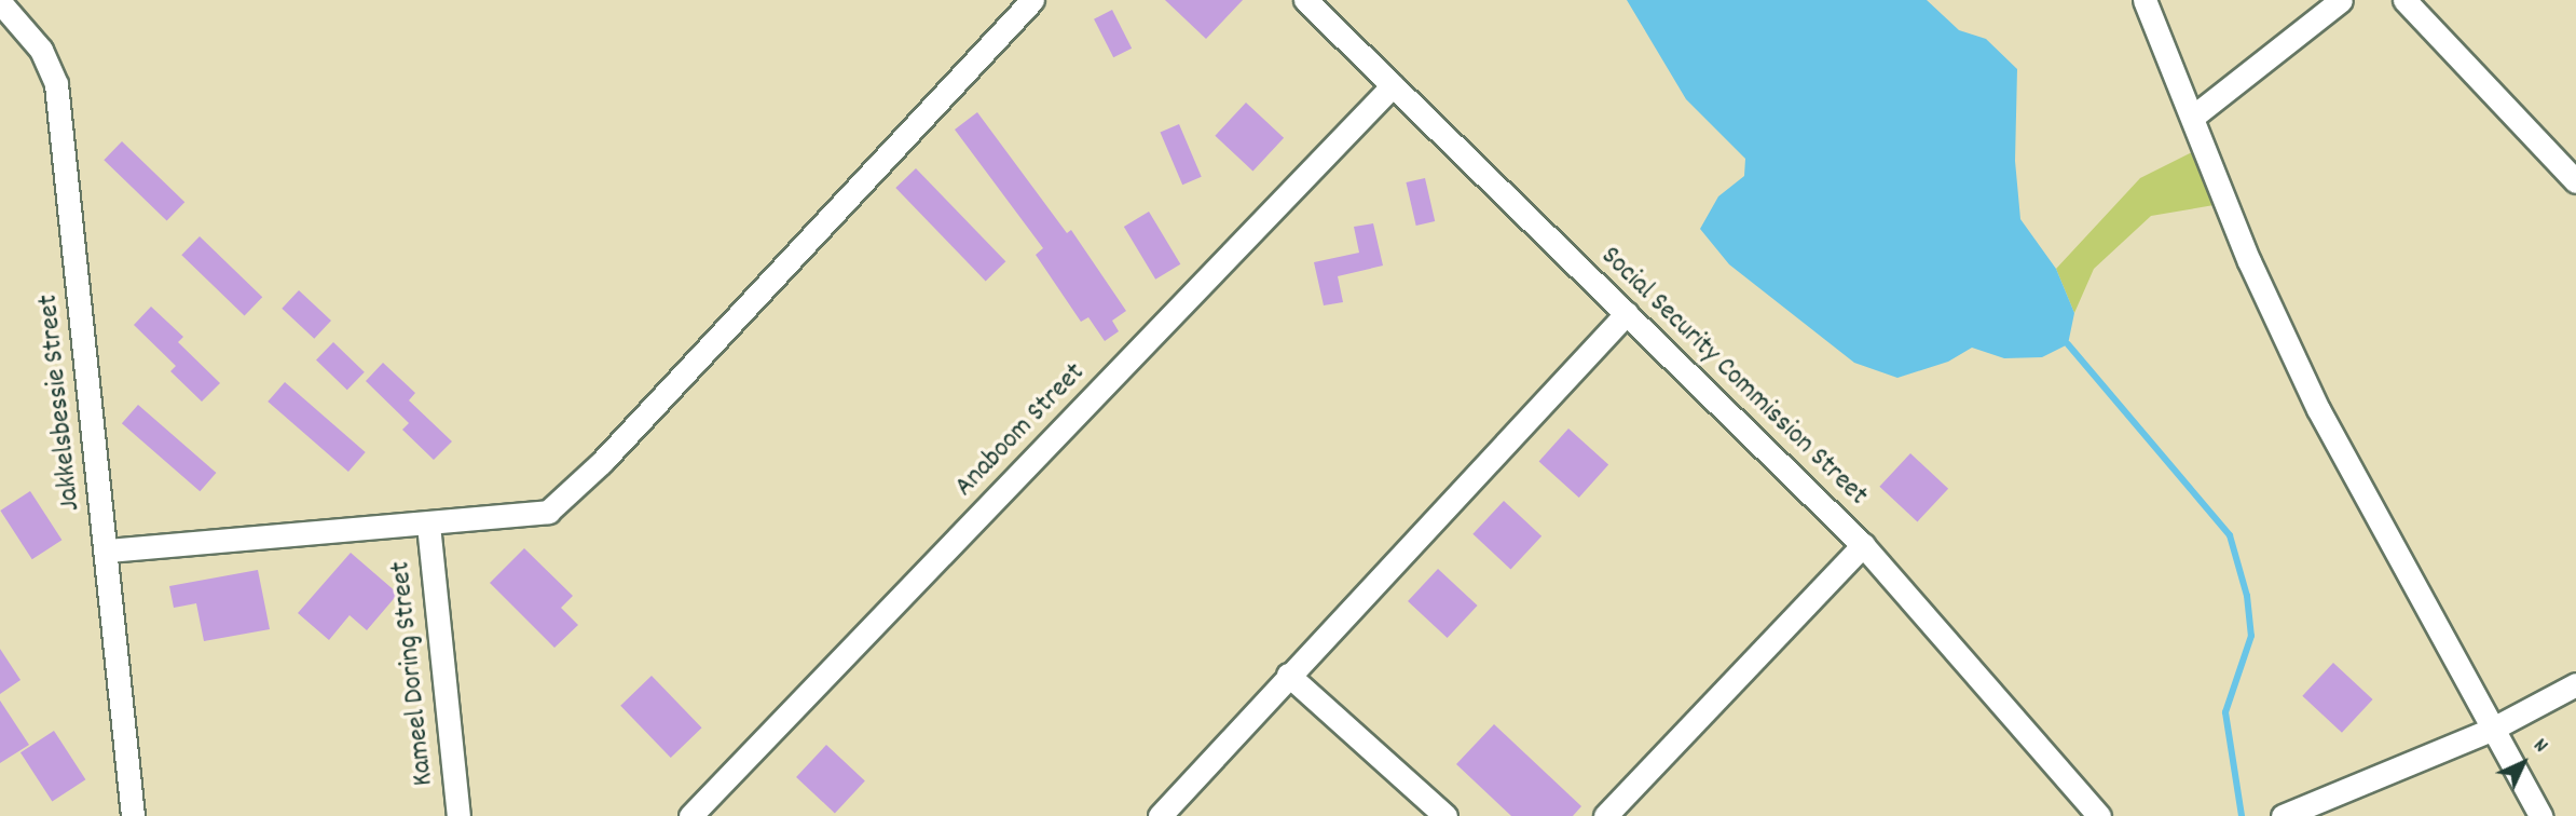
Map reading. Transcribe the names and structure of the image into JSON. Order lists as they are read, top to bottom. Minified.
{"streets":{"street":["Social Security Commission Street","Jakkelsbessie Street","Anaboom Street","Kameel Doring Street"]},"crossings":[["Social Security Commission Street","Anaboom Street"]],"north":"top right"}
